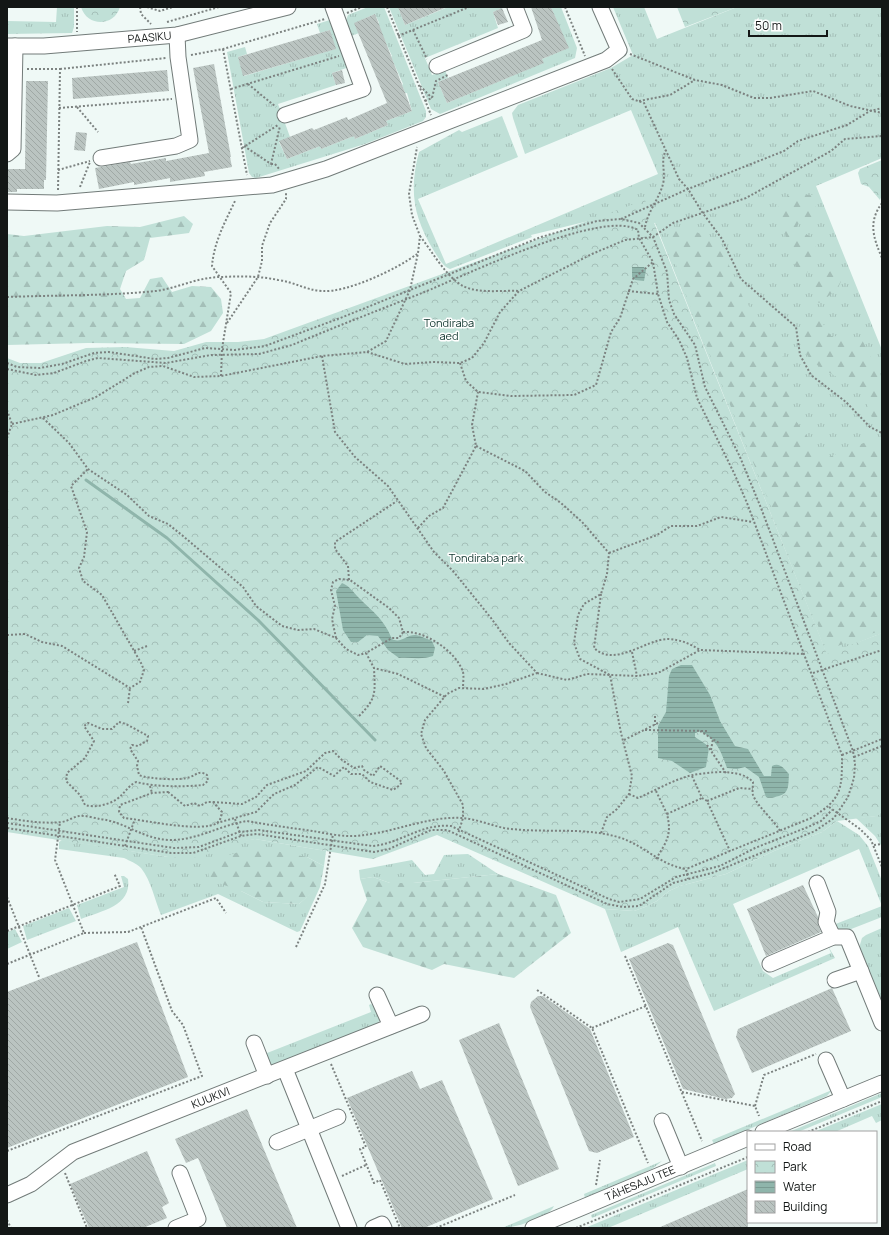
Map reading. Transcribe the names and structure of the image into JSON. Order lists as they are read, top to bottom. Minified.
{"streets":{"street":["PAASIKU","KUUKIVI","TÄHESAJU TEE"]},"parks":["Tondiraba aed","Tondiraba park"],"legend":["Road","Park","Water","Building"],"scale_bar":"50 m"}
